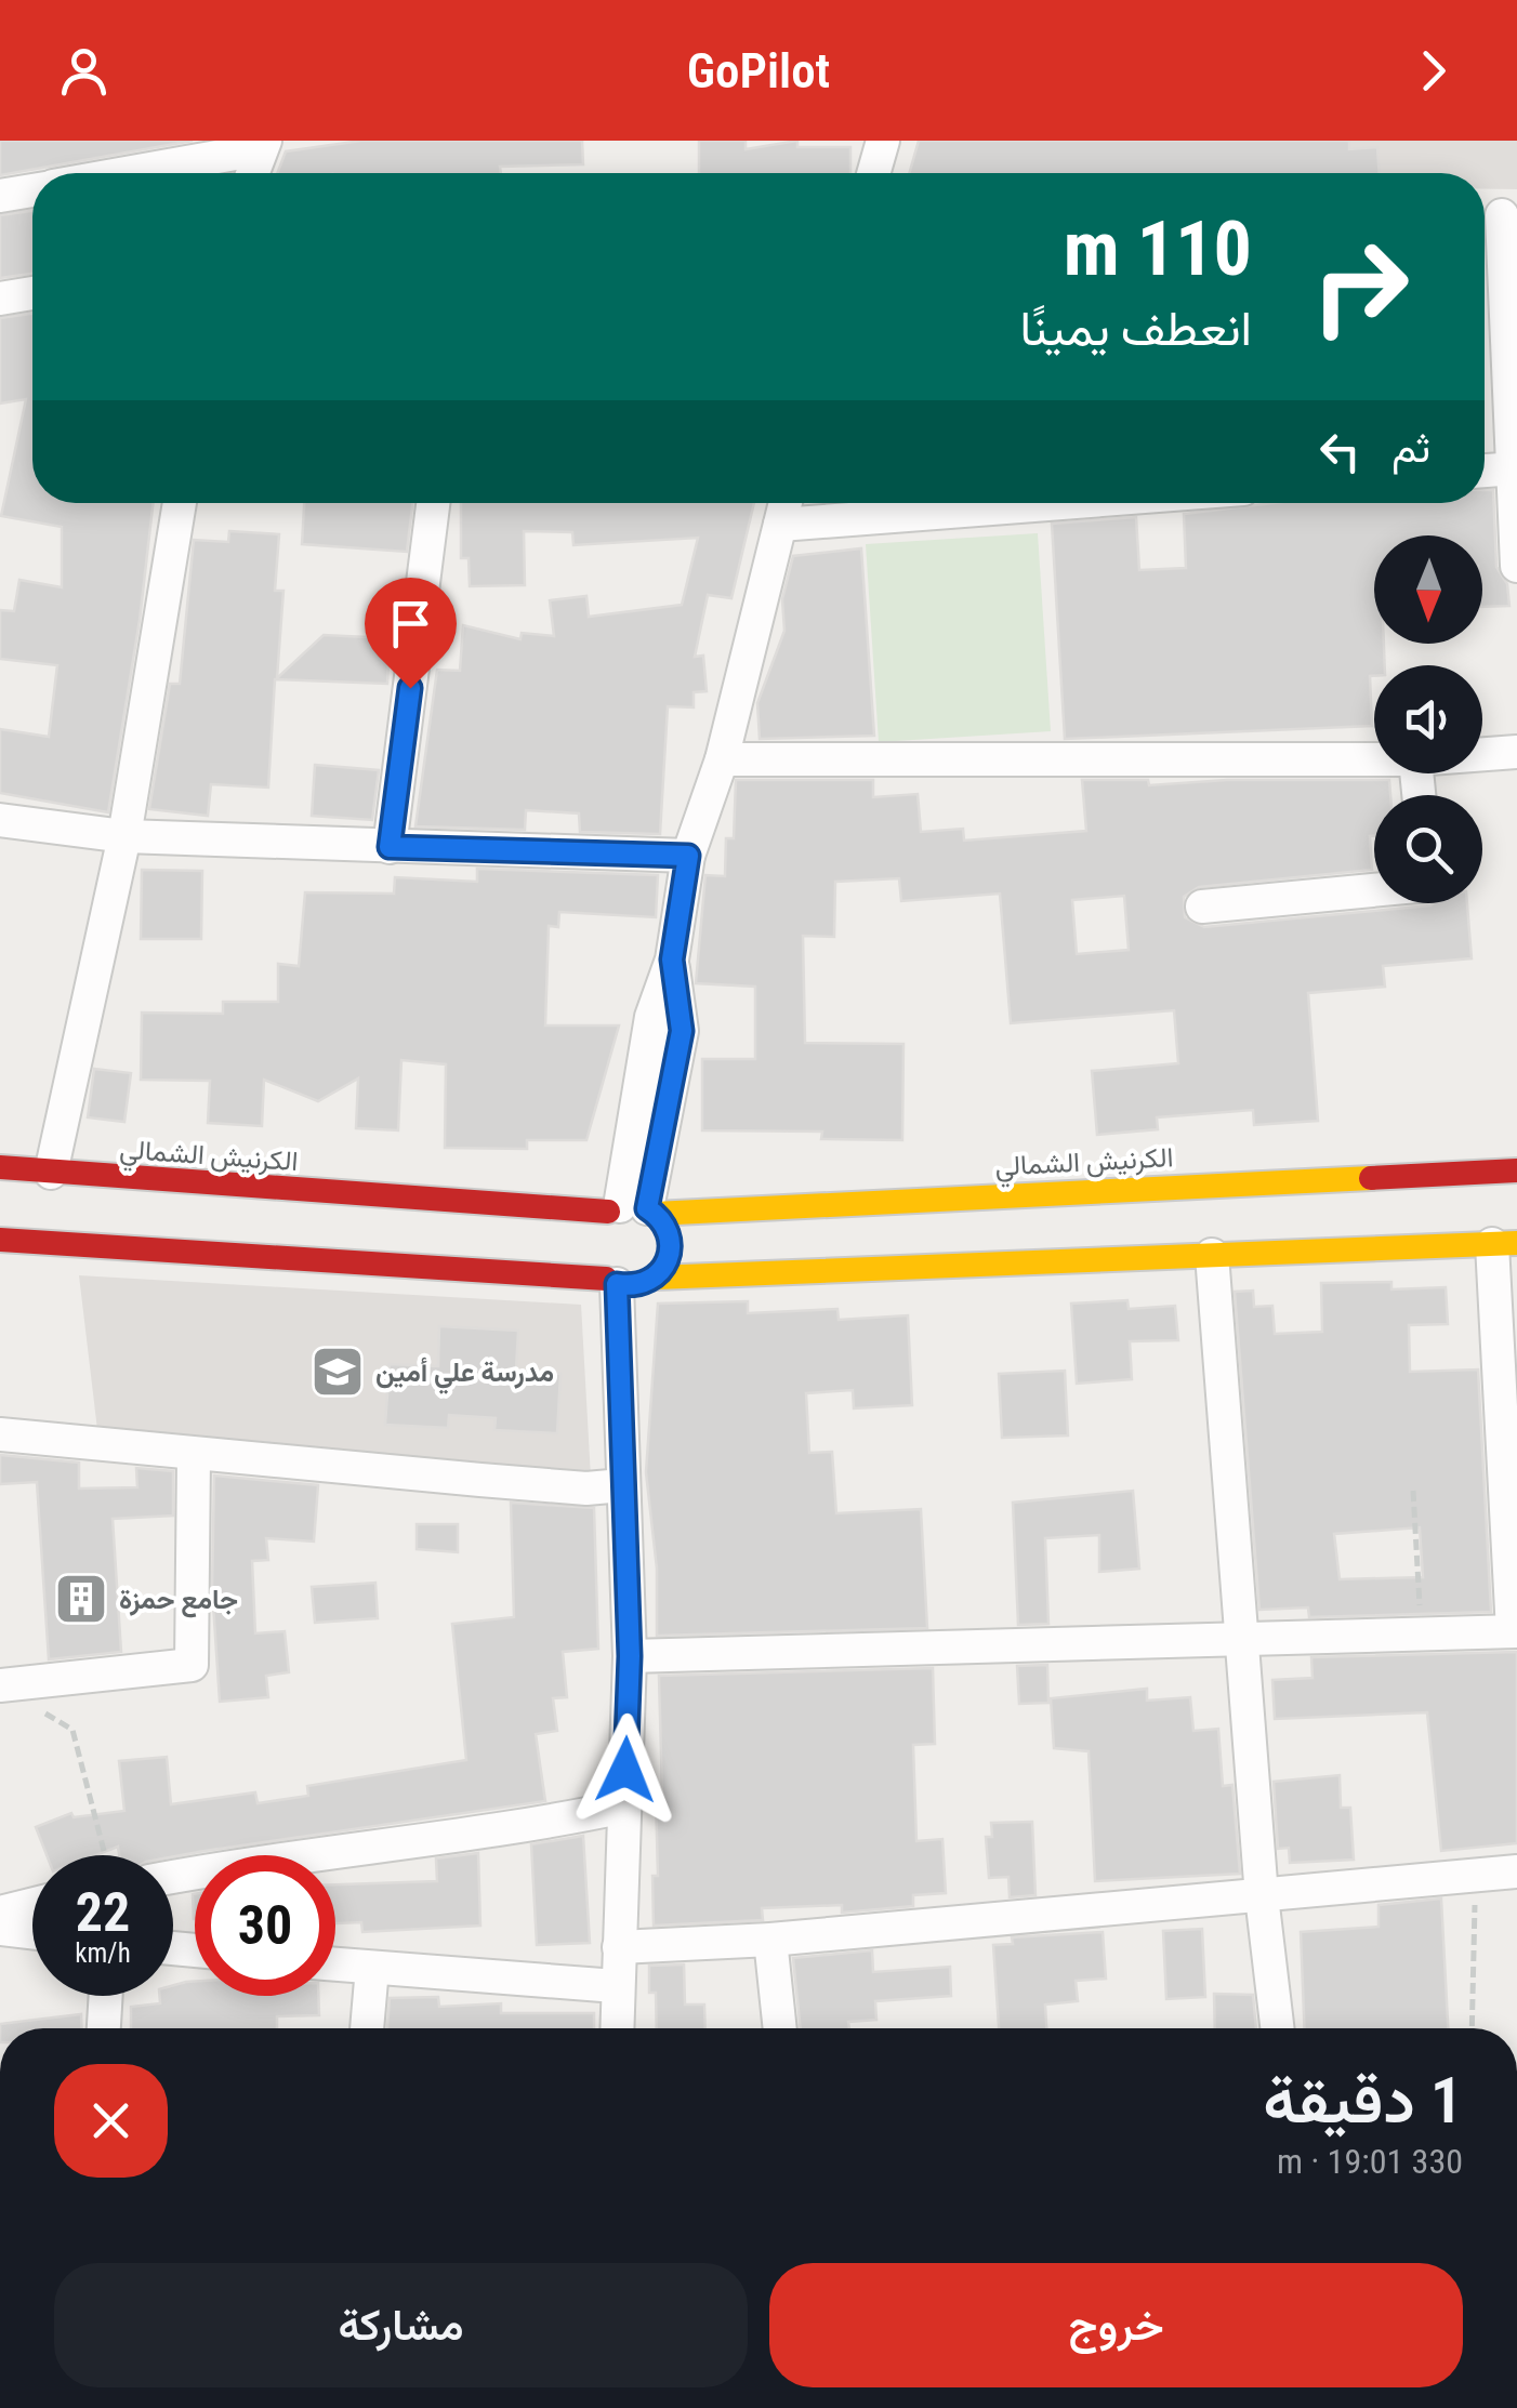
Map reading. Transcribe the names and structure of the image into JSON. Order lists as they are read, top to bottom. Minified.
{"streets":{"main road":["الكرنيش الشمالي"]},"places":{"school or university":["مدرسة علي أمين"],"building":["جامع حمزة"]},"north":"bottom","page":{"header":"GoPilot","turn":["110 m","انعطف يمينًا"],"then":"ثم","speed":"22 km/h","limit":"30","heading":["1 دقيقة","330 m · 19:01"],"buttons":["خروج","مشاركة"]}}
